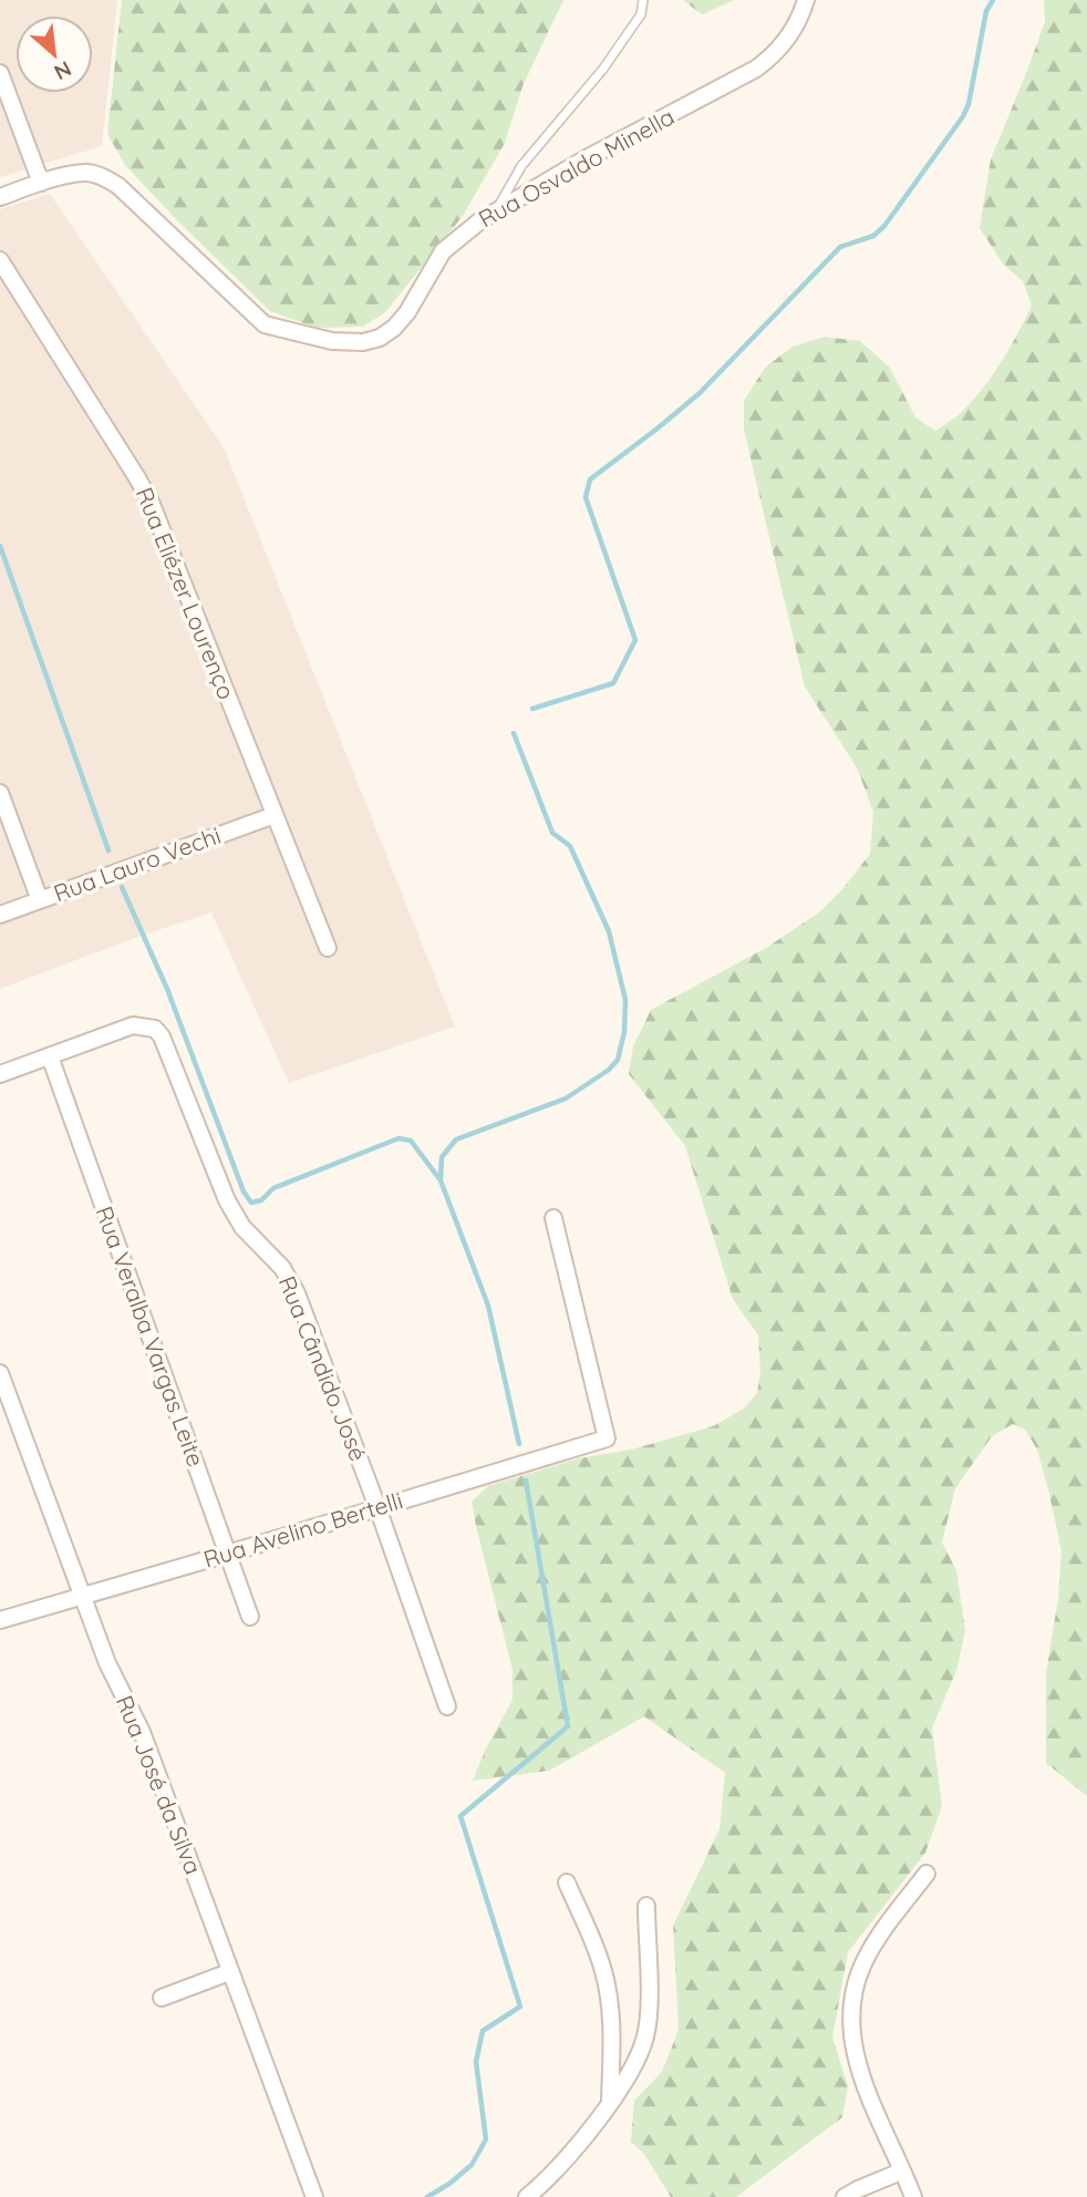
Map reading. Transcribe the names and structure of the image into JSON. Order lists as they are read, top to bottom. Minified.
{"streets":{"street":["Rua Osvaldo Minella","Rua Eliézer Lourenço","Rua Lauro Vechi","Rua Veralba Vargas Leite","Rua Cândido José","Rua Avelino Bertelli","Rua José da Silva"]},"crossings":[["Rua Eliézer Lourenço","Rua Lauro Vechi"],["Rua Veralba Vargas Leite","Rua Cândido José"],["Rua Veralba Vargas Leite","Rua Avelino Bertelli"],["Rua Cândido José","Rua Avelino Bertelli"],["Rua Avelino Bertelli","Rua José da Silva"]],"north":"bottom right"}
